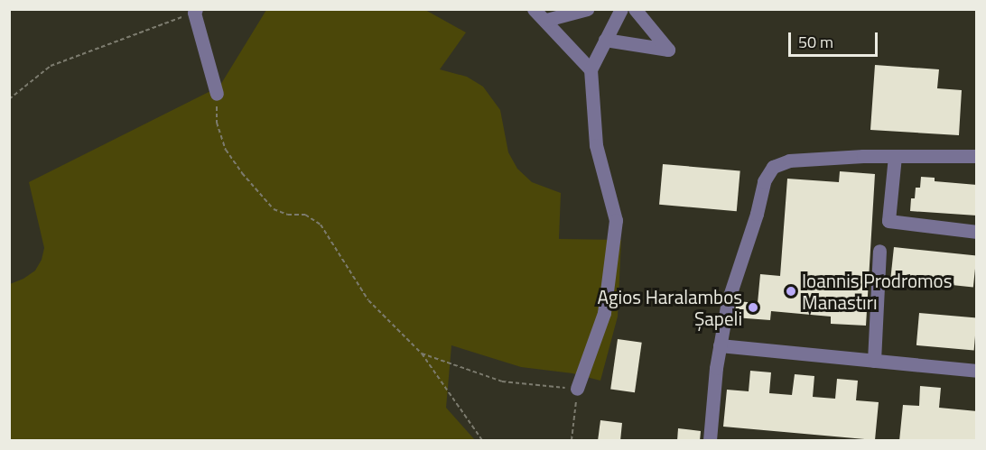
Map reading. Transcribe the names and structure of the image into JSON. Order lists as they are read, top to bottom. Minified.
{"places":["Ioannis Prodromos Manastırı","Agios Haralambos Şapeli"],"scale_bar":"50 m"}
